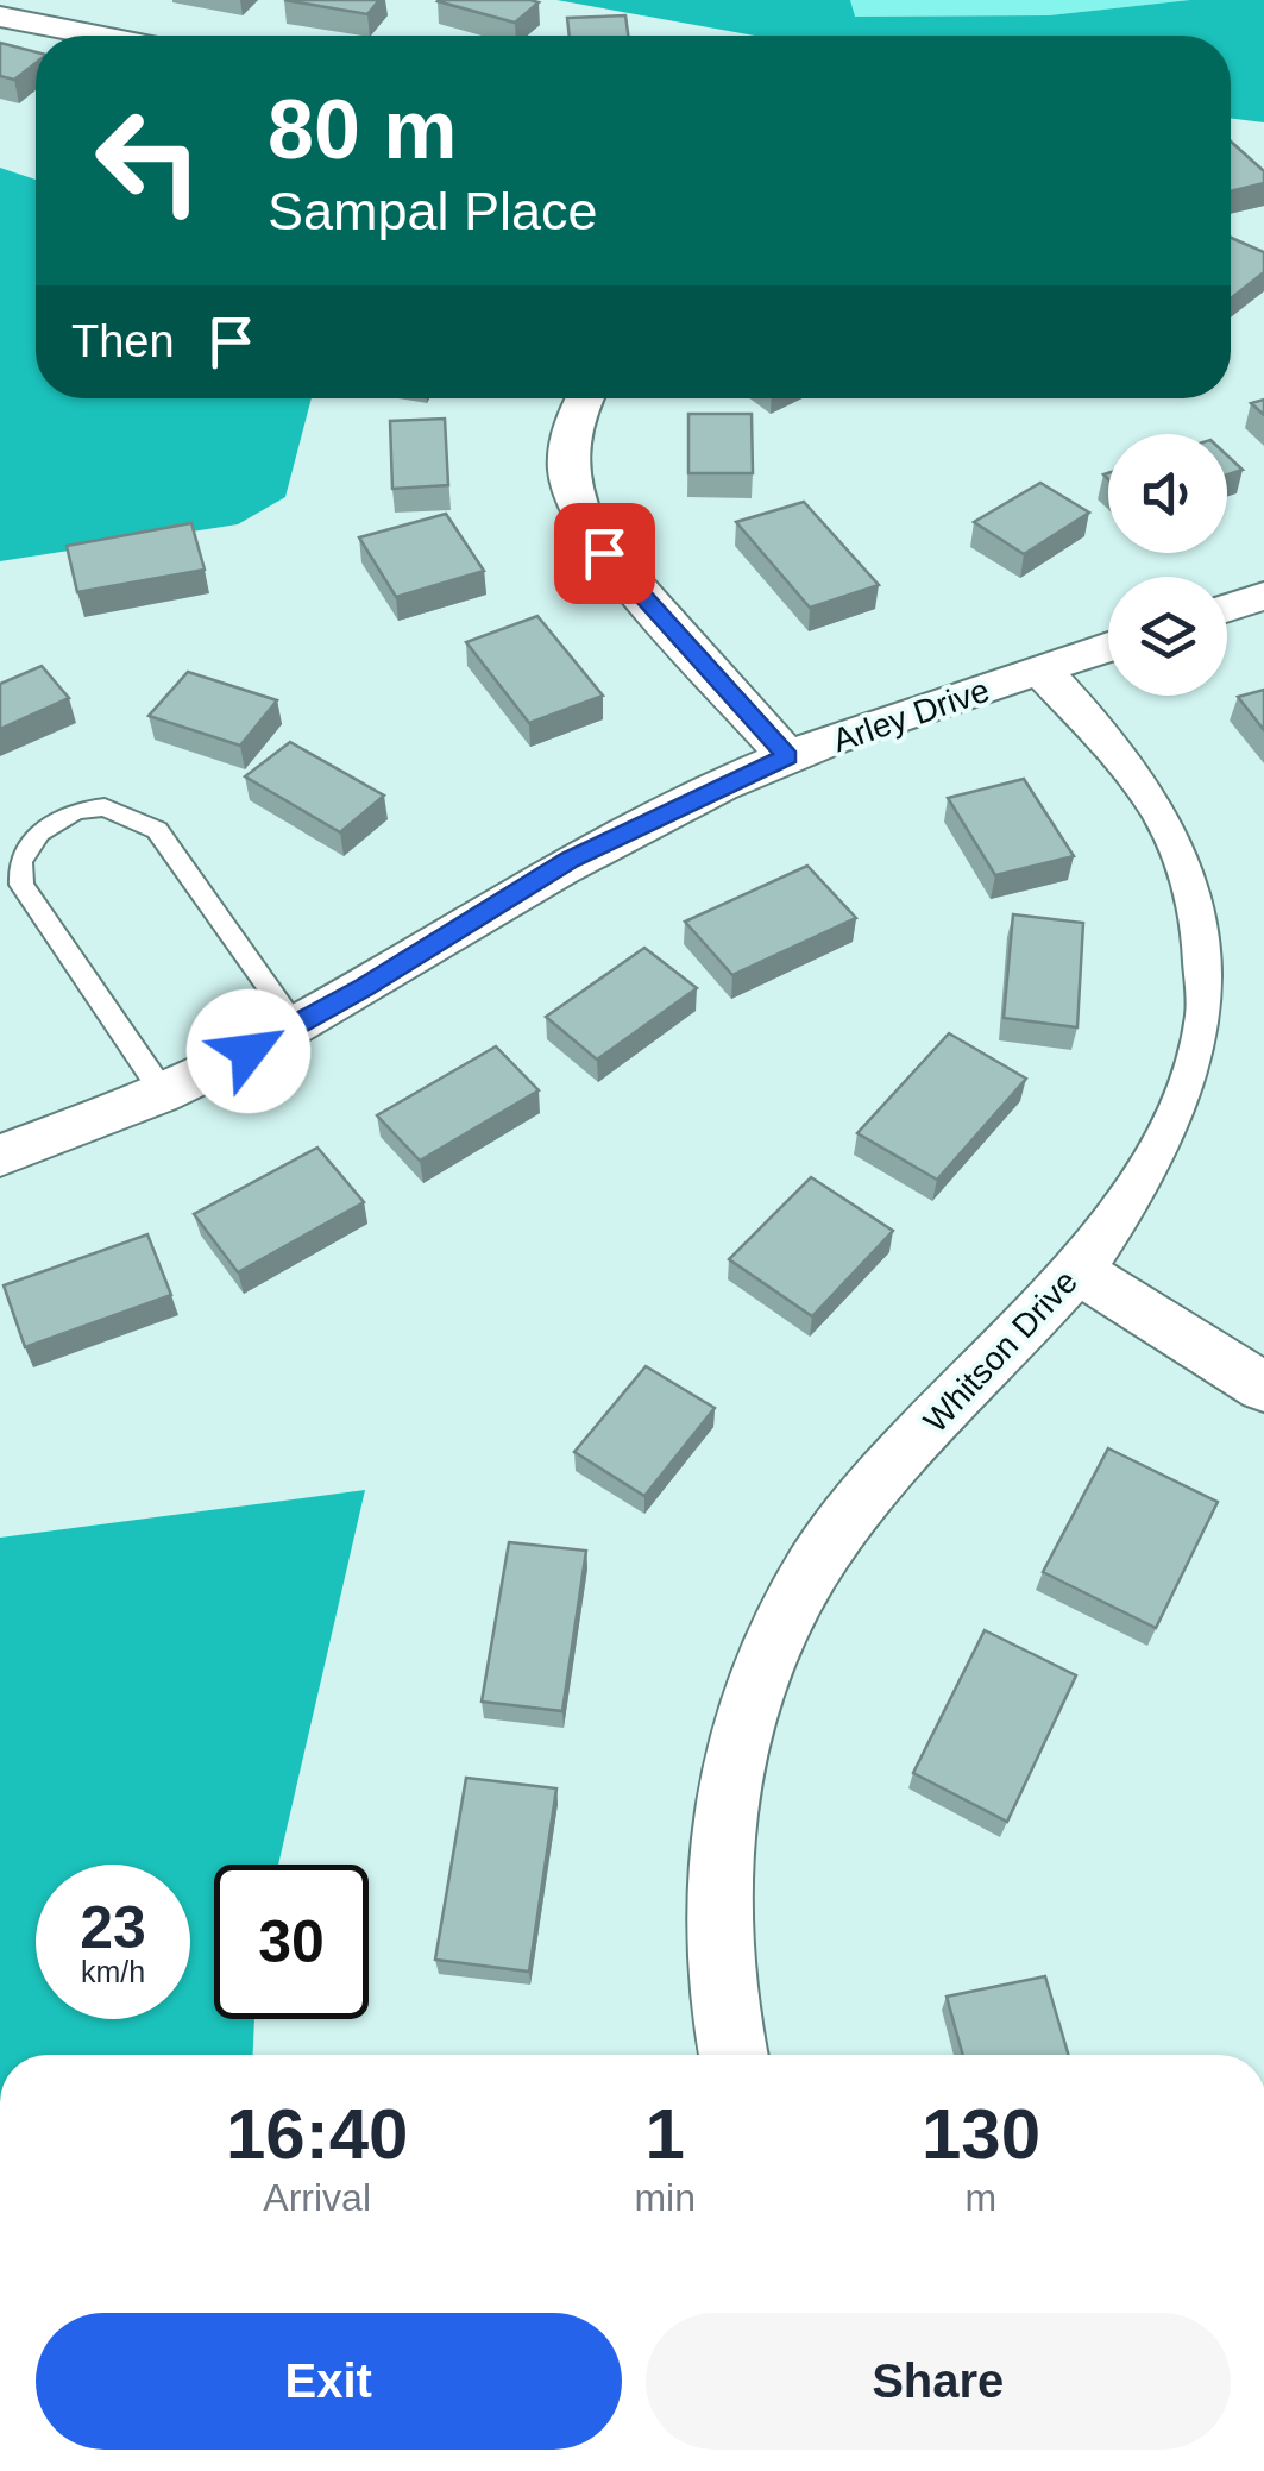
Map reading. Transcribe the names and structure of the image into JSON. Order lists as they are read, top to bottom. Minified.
{"streets":{"street":["Arley Drive","Whitson Drive"]},"crossings":[["Arley Drive","Whitson Drive"]],"page":{"turn":["80 m","Sampal Place"],"then":"Then","speed":"23 km/h","limit":"30","eta":["16:40","Arrival","1","min","130","m"],"buttons":["Exit","Share"]}}
